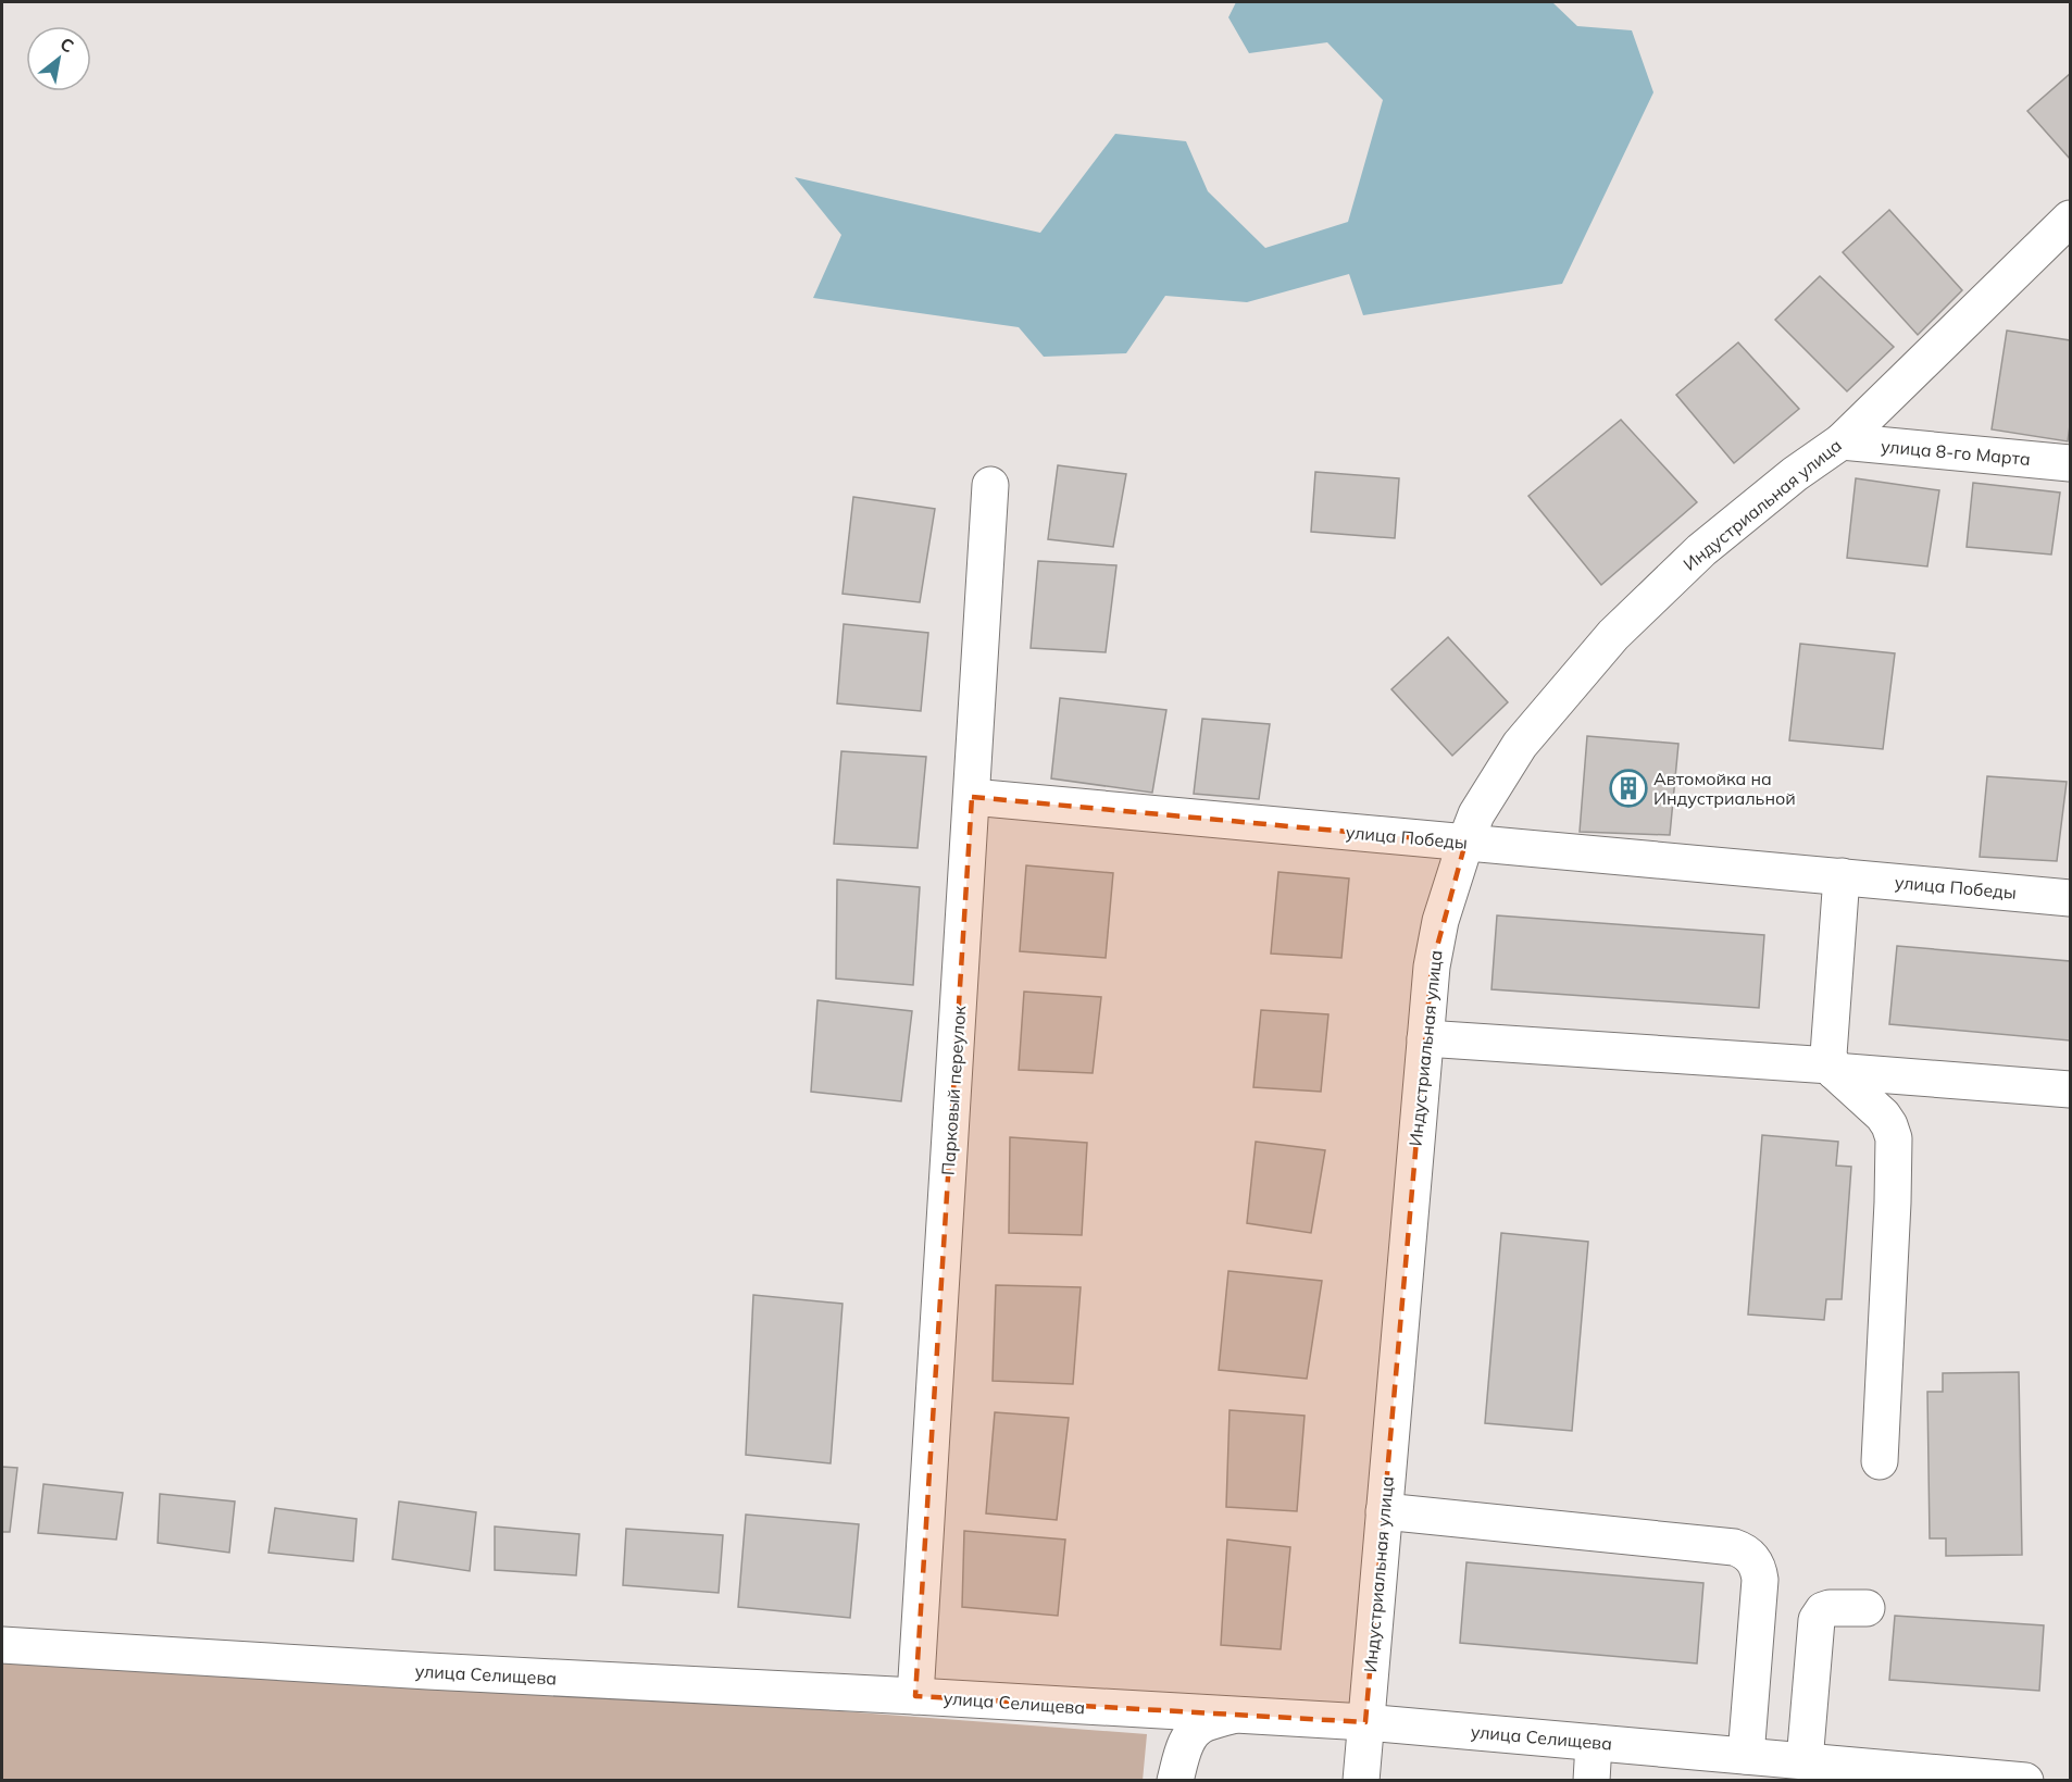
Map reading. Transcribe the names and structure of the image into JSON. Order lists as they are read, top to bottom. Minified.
{"streets":{"street":["улица 8-го Марта","Индустриальная улица","улица Победы","Парковый переулок","улица Селищева"]},"crossings":[["улица 8-го Марта","Индустриальная улица"],["Индустриальная улица","улица Победы"],["Индустриальная улица","улица Селищева"],["улица Победы","Парковый переулок"],["Парковый переулок","улица Селищева"]],"places":{"building":["Автомойка на Индустриальной"]},"north":"top right"}
